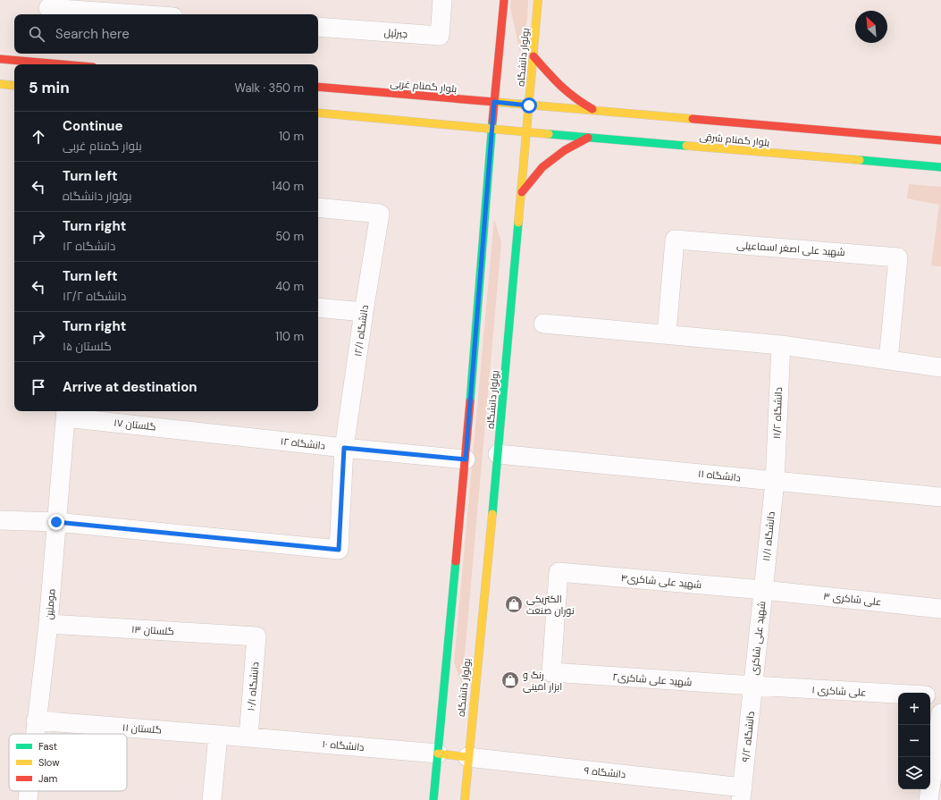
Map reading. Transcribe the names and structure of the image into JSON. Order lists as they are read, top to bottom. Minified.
{"streets":{"main road":["بولوار دانشگاه","بلوار گمنام غربی","بلوار گمنام شرقی"],"street":["جبرئیل","شهید علی اصغر اسماعیلی","دانشگاه ۱۲/۱","دانشگاه ۱۱/۲","گلستان ۱۷","دانشگاه ۱۲","دانشگاه ۱۱","دانشگاه ۱۱/۱","شهید علی شاکری۴","علی شاکری ۳","مومنین","گلستان ۱۳","شهید علی شاکری","شهید علی شاکری۲","دانشگاه ۱۰/۱","علی شاکری ۱","گلستان ۱۱","دانشگاه ۹/۲","دانشگاه ۱۰","دانشگاه ۹"]},"crossings":[["بولوار دانشگاه","بلوار گمنام غربی"],["بولوار دانشگاه","بلوار گمنام شرقی"],["بولوار دانشگاه","دانشگاه ۱۲"],["بولوار دانشگاه","دانشگاه ۱۱"],["بولوار دانشگاه","دانشگاه ۱۰"],["بولوار دانشگاه","دانشگاه ۹"],["بلوار گمنام غربی","بلوار گمنام شرقی"],["دانشگاه ۱۲/۱","دانشگاه ۱۲"],["دانشگاه ۱۲/۱","مومنین"],["دانشگاه ۱۱/۲","دانشگاه ۱۱"],["دانشگاه ۱۱/۲","دانشگاه ۱۱/۱"],["گلستان ۱۷","دانشگاه ۱۲"],["گلستان ۱۷","مومنین"],["دانشگاه ۱۱","دانشگاه ۱۱/۱"],["دانشگاه ۱۱/۱","شهید علی شاکری۴"],["دانشگاه ۱۱/۱","علی شاکری ۳"],["دانشگاه ۱۱/۱","شهید علی شاکری"],["شهید علی شاکری۴","علی شاکری ۳"],["شهید علی شاکری۴","شهید علی شاکری"],["شهید علی شاکری۴","شهید علی شاکری۲"],["علی شاکری ۳","شهید علی شاکری"],["مومنین","گلستان ۱۳"],["مومنین","گلستان ۱۱"],["گلستان ۱۳","دانشگاه ۱۰/۱"],["شهید علی شاکری","شهید علی شاکری۲"],["شهید علی شاکری","علی شاکری ۱"],["شهید علی شاکری","دانشگاه ۹/۲"],["شهید علی شاکری۲","علی شاکری ۱"],["شهید علی شاکری۲","دانشگاه ۹/۲"],["دانشگاه ۱۰/۱","گلستان ۱۱"],["دانشگاه ۱۰/۱","دانشگاه ۱۰"],["علی شاکری ۱","دانشگاه ۹/۲"],["گلستان ۱۱","دانشگاه ۱۰"],["دانشگاه ۹/۲","دانشگاه ۹"]],"places":{"shop":["الکتریکی نوران صنعت","رنگ و ابزار امینی"]},"legend":["Fast","Slow","Jam"],"north":"top left","page":{"search":"Search here","heading":["5 min","Walk · 350 m"],"list":[["Continue","بلوار گمنام غربی","10 m"],["Turn left","بولوار دانشگاه","140 m"],["Turn right","دانشگاه ۱۲","50 m"],["Turn left","دانشگاه ۱۲/۲","40 m"],["Turn right","گلستان ۱۵","110 m"],"Arrive at destination"],"map_buttons":["+","−"]}}
